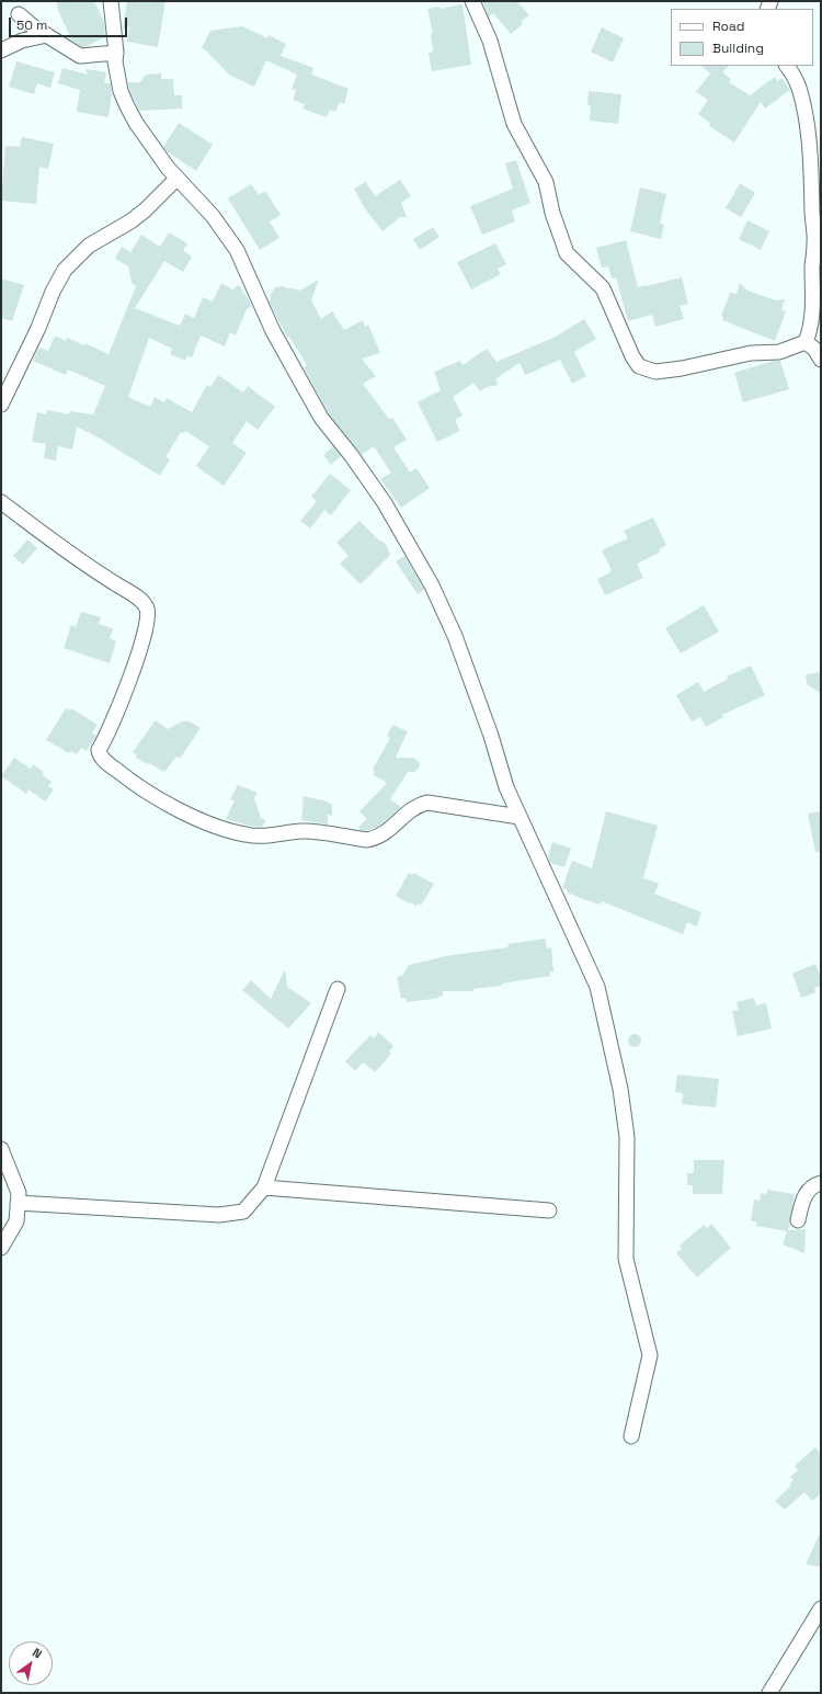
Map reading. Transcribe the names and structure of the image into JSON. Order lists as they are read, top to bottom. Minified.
{"legend":["Road","Building"],"scale_bar":"50 m","north":"top right"}
